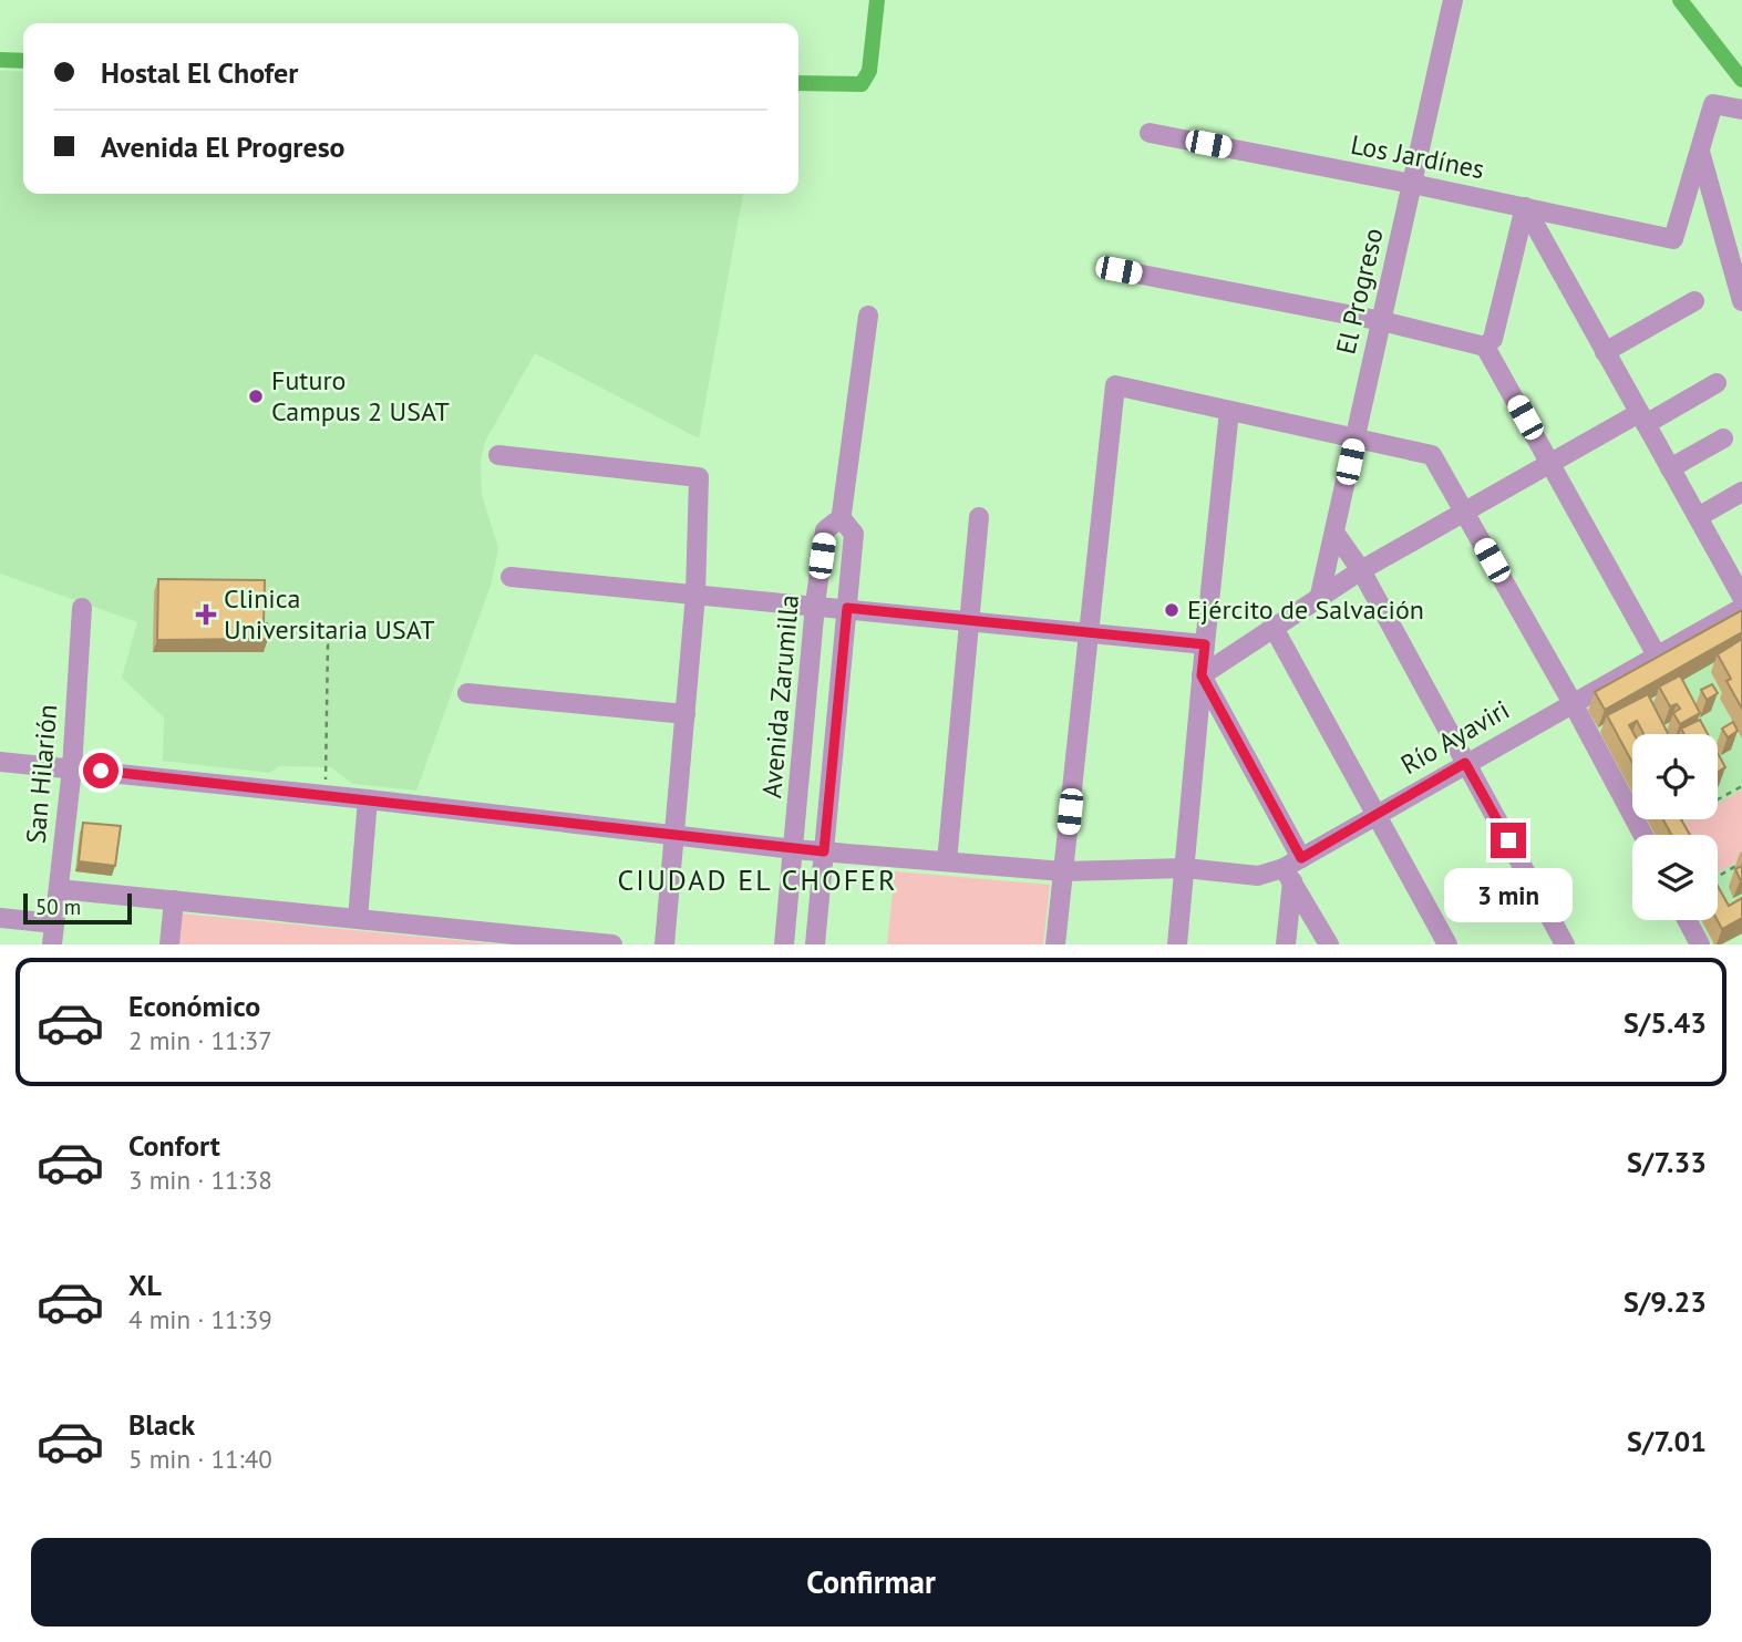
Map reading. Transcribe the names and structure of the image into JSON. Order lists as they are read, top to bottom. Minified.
{"streets":{"street":["Los Jardínes","El Progreso","Avenida Zarumilla","Río Ayaviri","San Hilarión"]},"crossings":[["Los Jardínes","El Progreso"],["Avenida Zarumilla","Río Ayaviri"],["Río Ayaviri","San Hilarión"]],"districts":["CIUDAD EL CHOFER"],"places":{"other":["Futuro Campus 2 USAT","Ejército de Salvación"],"health":["Clinica Universitaria USAT"]},"scale_bar":"50 m","page":{"banner":["Hostal El Chofer","Avenida El Progreso"],"bubble":"3 min","scale":"50 m","list":[{"name":"Económico","note":"2 min · 11:37","value":"S/5.43"},{"name":"Confort","note":"3 min · 11:38","value":"S/7.33"},{"name":"XL","note":"4 min · 11:39","value":"S/9.23"},{"name":"Black","note":"5 min · 11:40","value":"S/7.01"}],"buttons":"Confirmar"}}
